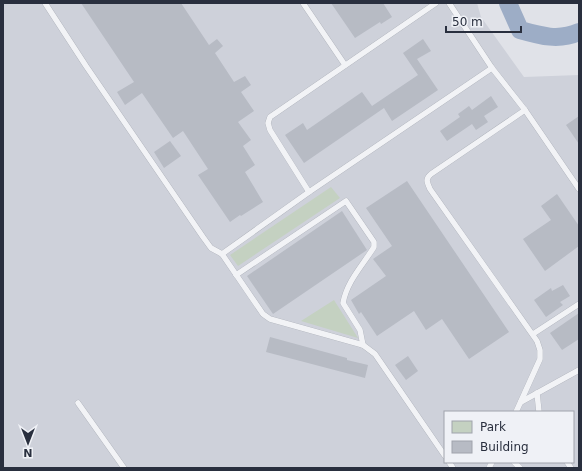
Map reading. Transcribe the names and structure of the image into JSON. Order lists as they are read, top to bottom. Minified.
{"legend":["Park","Building"],"scale_bar":"50 m","north":"bottom"}
